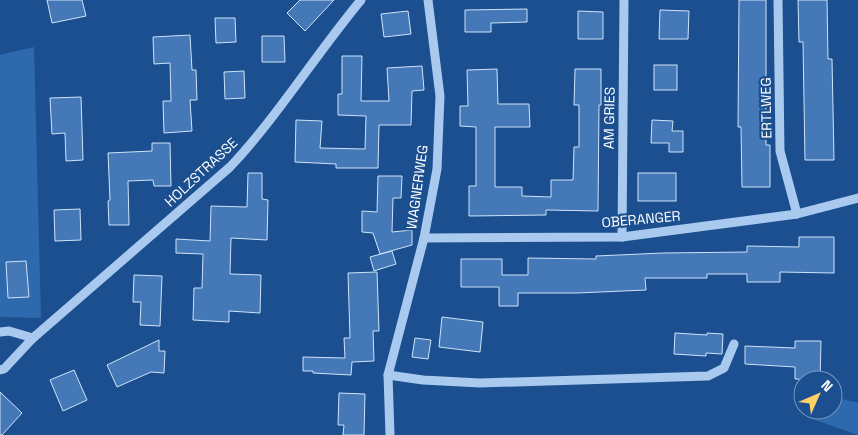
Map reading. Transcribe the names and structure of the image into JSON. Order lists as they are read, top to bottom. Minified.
{"streets":{"street":["ERTLWEG","AM GRIES","HOLZSTRASSE","WAGNERWEG","OBERANGER"]},"crossings":[["ERTLWEG","OBERANGER"],["AM GRIES","OBERANGER"],["WAGNERWEG","OBERANGER"]],"north":"top right"}
